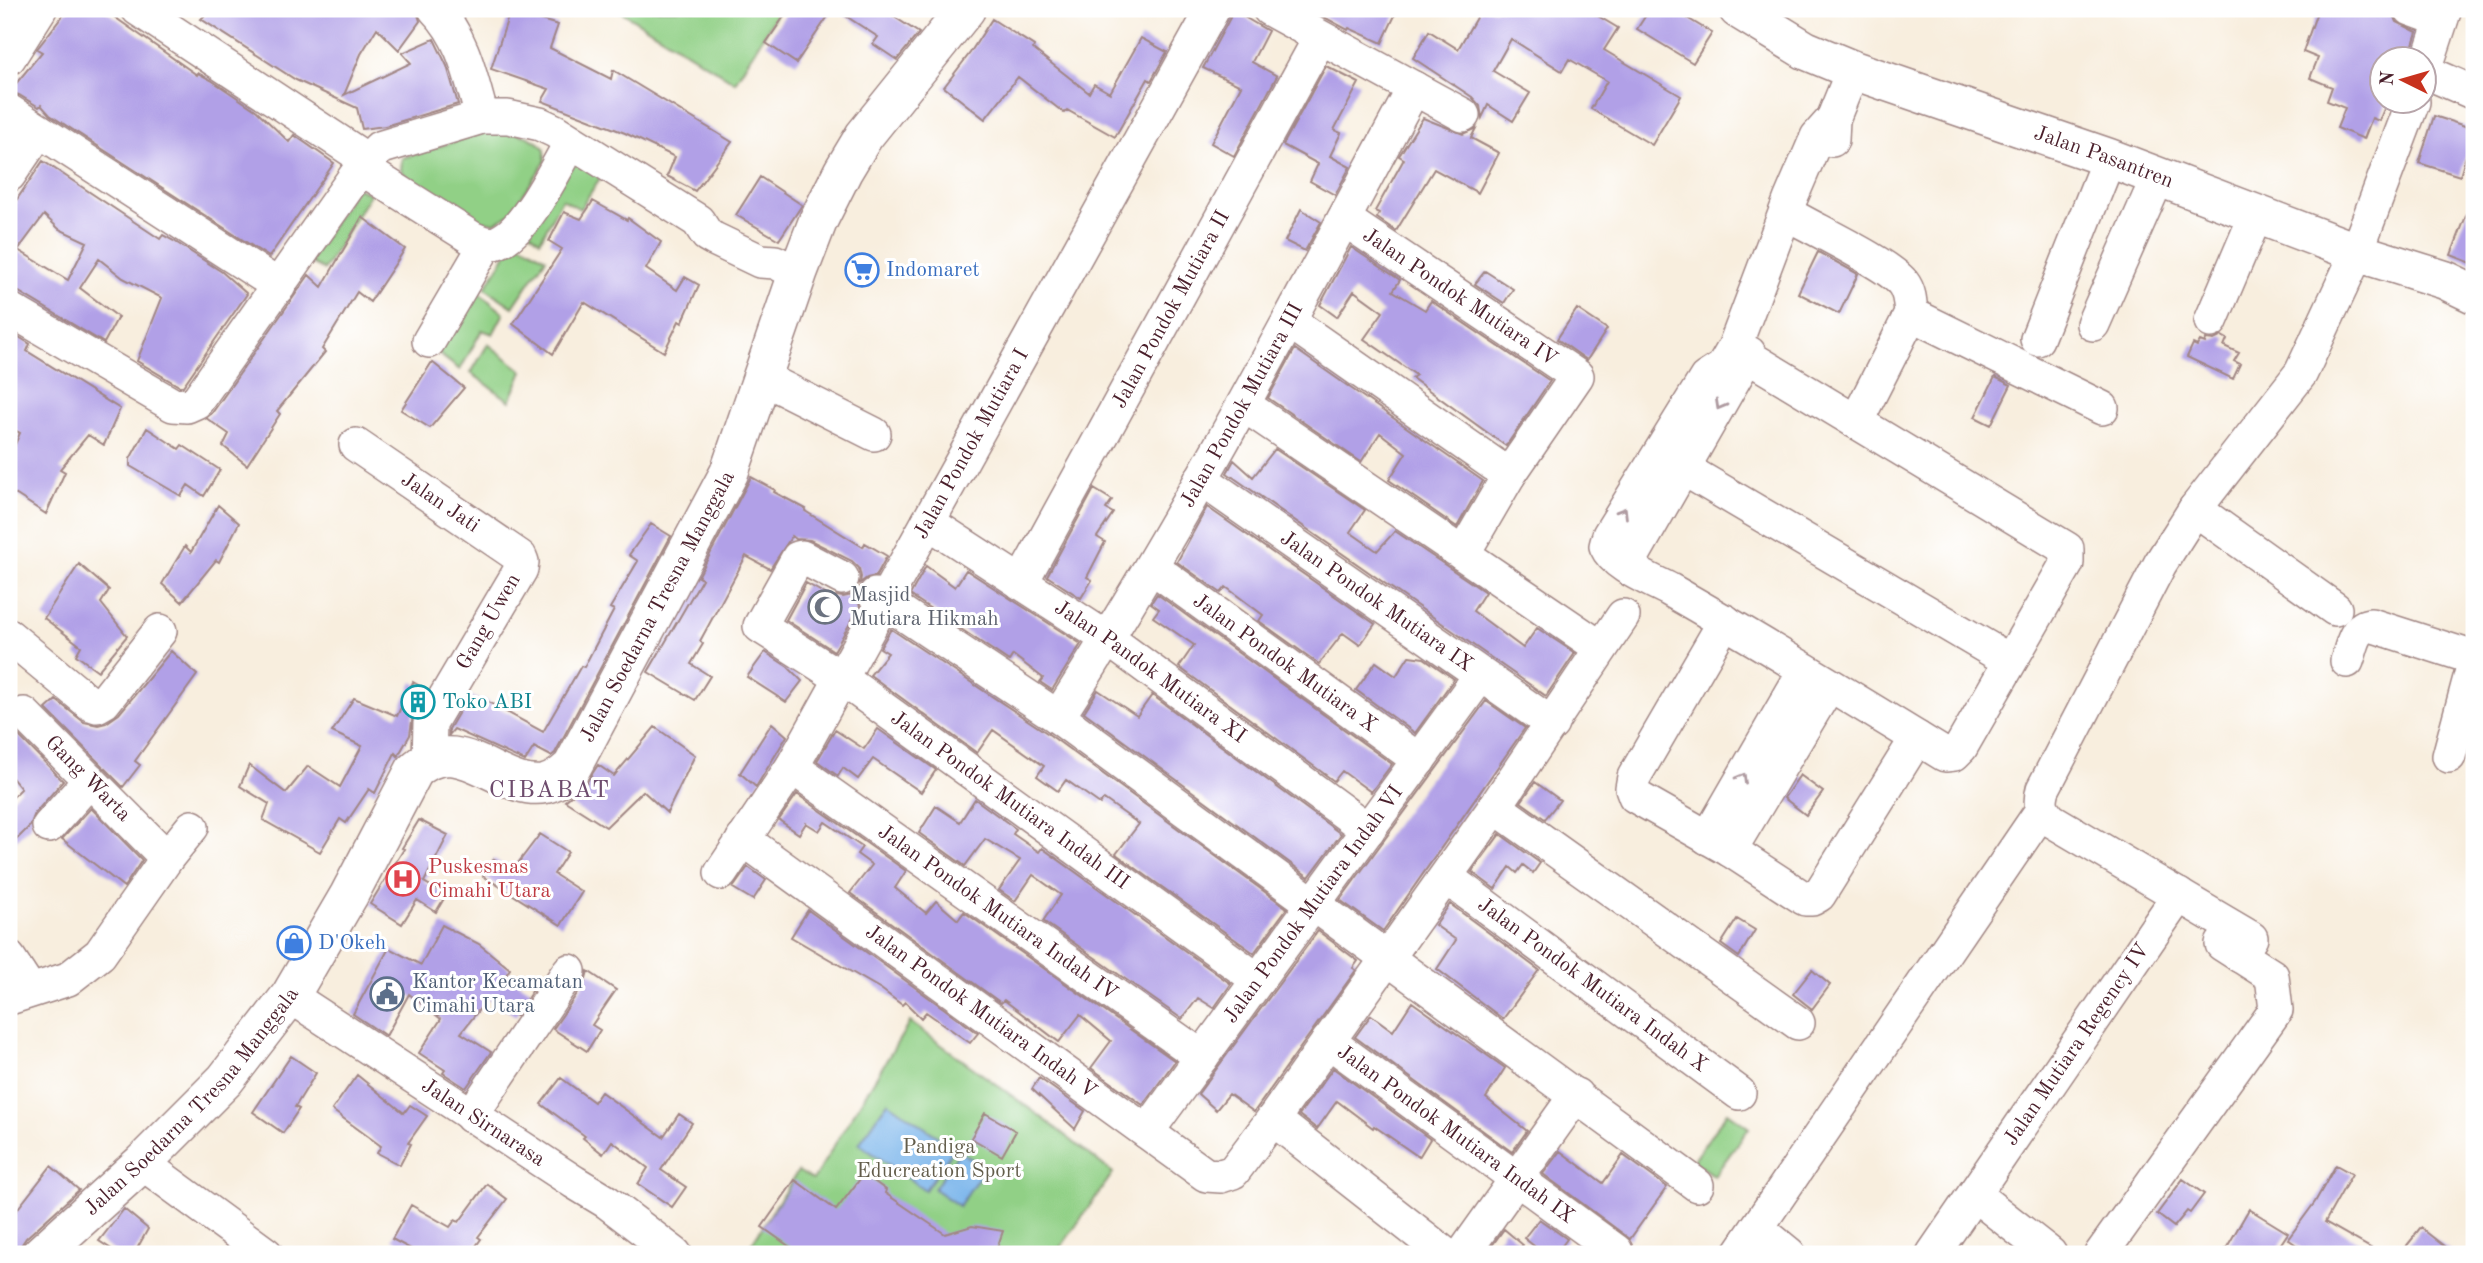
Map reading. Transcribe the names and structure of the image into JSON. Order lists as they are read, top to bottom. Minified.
{"streets":{"main road":["Jalan Pasantren","Jalan Soedarna Tresna Manggala"],"street":["Jalan Pondok Mutiara IV","Jalan Pondok Mutiara II","Jalan Pondok Mutiara III","Jalan Pondok Mutiara I","Jalan Jati","Jalan Pondok Mutiara IX","Gang Uwen","Jalan Pondok Mutiara X","Jalan Pandok Mutiara XI","Gang Warta","Jalan Pondok Mutiara Indah III","Jalan Pondok Mutiara Indah VI","Jalan Pondok Mutiara Indah IV","Jalan Pondok Mutiara Indah X","Jalan Pondok Mutiara Indah V","Jalan Mutiara Regency IV","Jalan Sirnarasa","Jalan Pondok Mutiara Indah IX"]},"crossings":[["Jalan Pondok Mutiara IV","Jalan Pondok Mutiara III"],["Jalan Pondok Mutiara II","Jalan Pandok Mutiara XI"],["Jalan Pondok Mutiara III","Jalan Pondok Mutiara IX"],["Jalan Pondok Mutiara III","Jalan Pondok Mutiara X"],["Jalan Pondok Mutiara III","Jalan Pandok Mutiara XI"],["Jalan Pondok Mutiara I","Jalan Pandok Mutiara XI"],["Jalan Pondok Mutiara I","Jalan Pondok Mutiara Indah III"],["Jalan Pondok Mutiara I","Jalan Pondok Mutiara Indah IV"],["Jalan Pondok Mutiara I","Jalan Pondok Mutiara Indah V"],["Jalan Jati","Gang Uwen"],["Jalan Pondok Mutiara IX","Jalan Pondok Mutiara Indah VI"],["Jalan Soedarna Tresna Manggala","Gang Uwen"],["Jalan Soedarna Tresna Manggala","Jalan Sirnarasa"],["Jalan Pondok Mutiara X","Jalan Pondok Mutiara Indah VI"],["Jalan Pandok Mutiara XI","Jalan Pondok Mutiara Indah VI"],["Jalan Pondok Mutiara Indah III","Jalan Pondok Mutiara Indah VI"],["Jalan Pondok Mutiara Indah VI","Jalan Pondok Mutiara Indah IV"],["Jalan Pondok Mutiara Indah VI","Jalan Pondok Mutiara Indah V"]],"districts":["CIBABAT"],"parks":["Pandiga Educreation Sport"],"places":{"supermarket":["Indomaret"],"mosque":["Masjid Mutiara Hikmah"],"building":["Toko ABI"],"hospital":["Puskesmas Cimahi Utara"],"shop":["D'Okeh"],"public building":["Kantor Kecamatan Cimahi Utara"]},"north":"left"}
